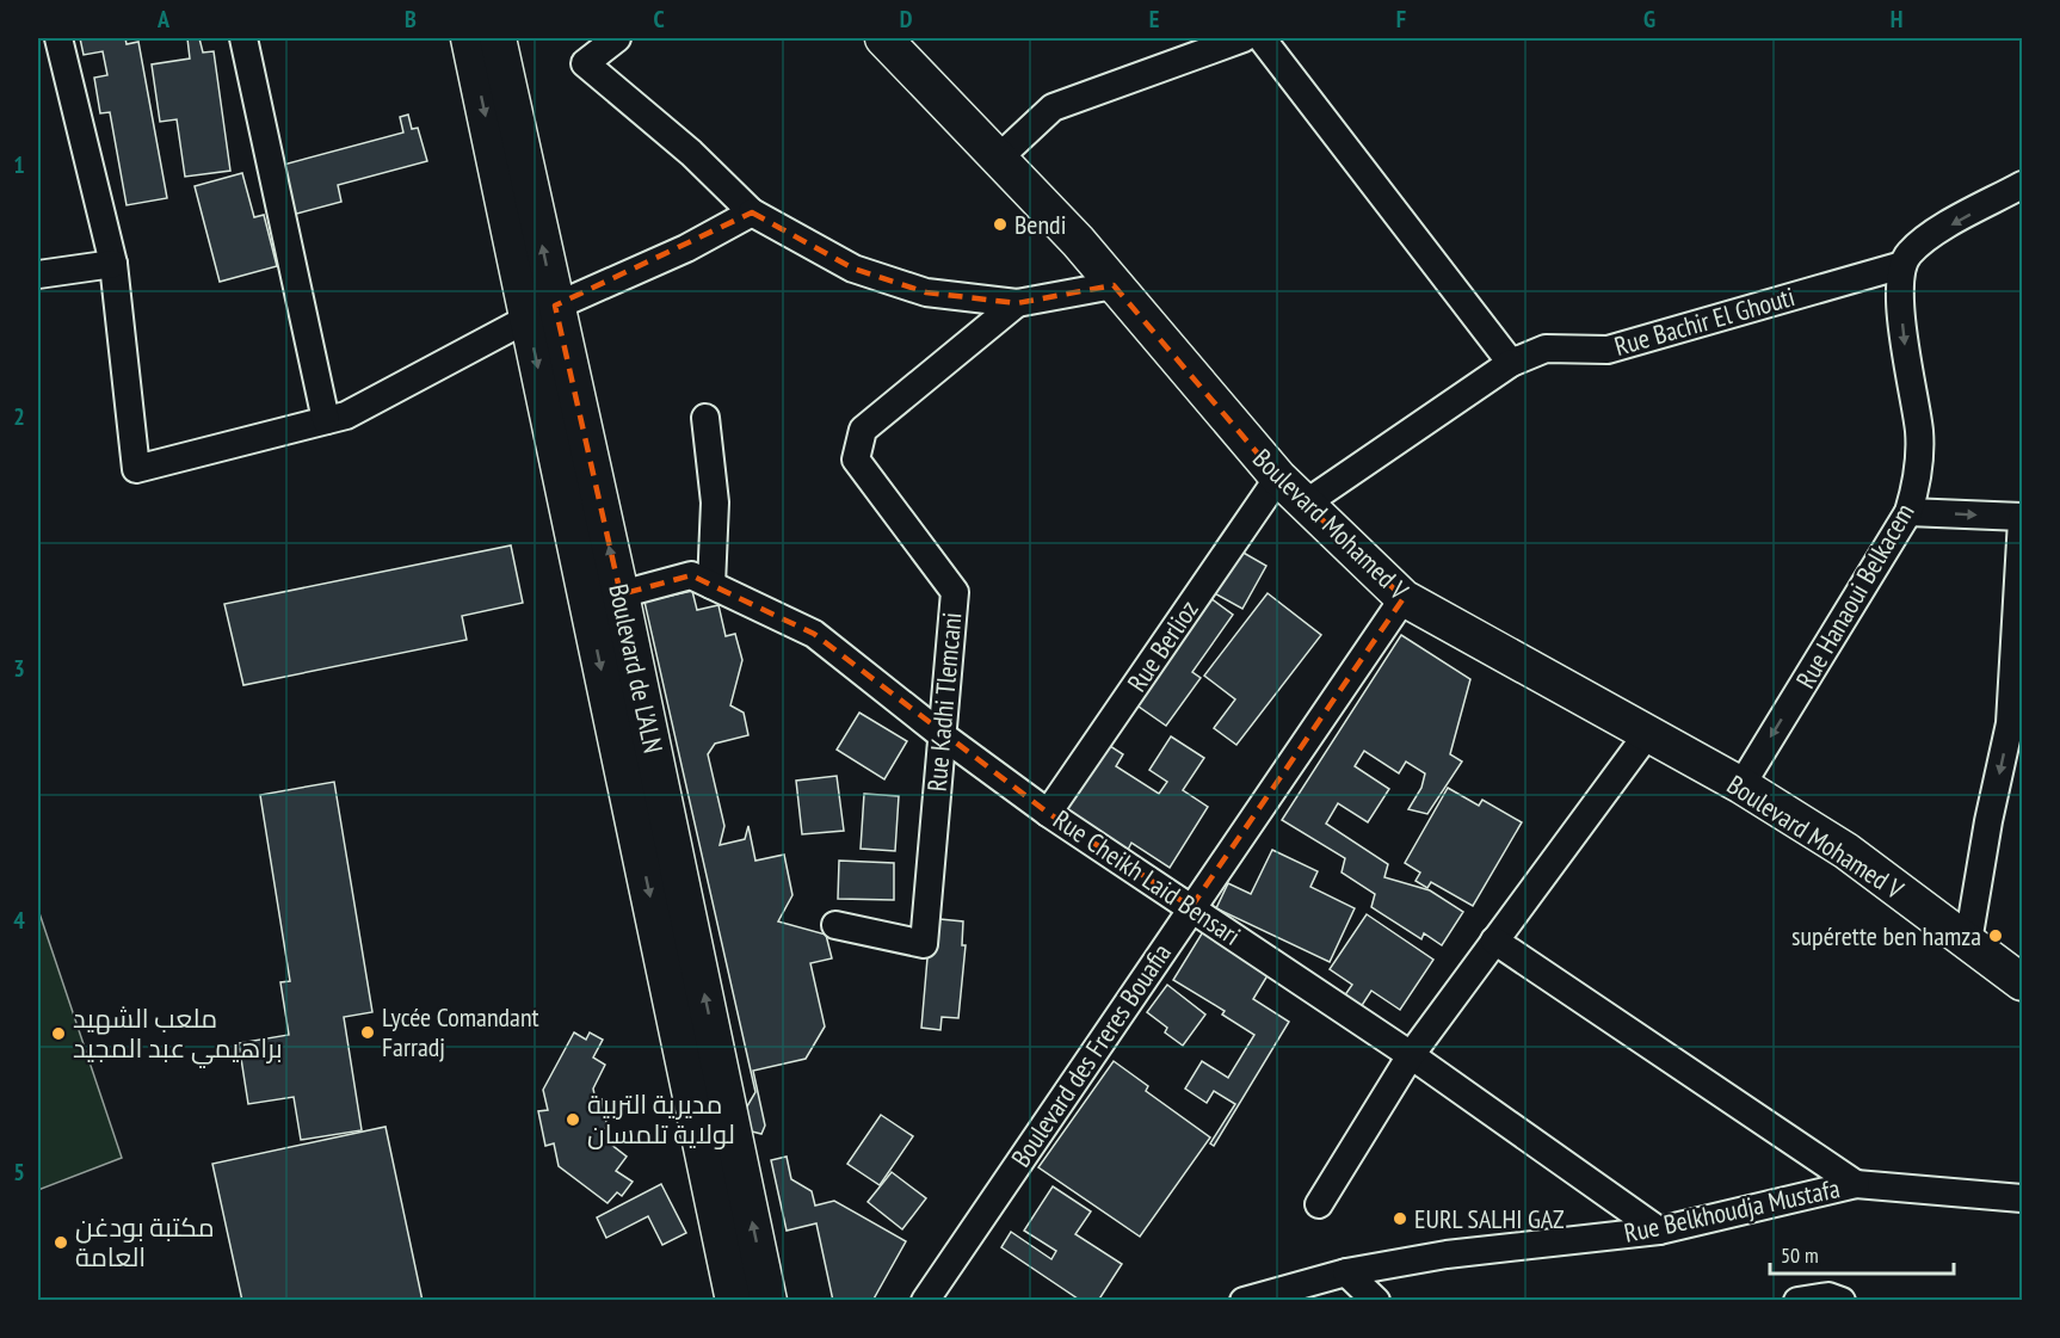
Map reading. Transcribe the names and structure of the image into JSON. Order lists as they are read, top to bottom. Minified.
{"streets":{"main road":["Boulevard Mohamed V","Boulevard de L'ALN"],"street":["Rue Bachir El Ghouti","Rue Hanaoui Belkacem","Rue Berlioz","Rue Kadhi Tlemcani","Rue Cheikh Laid Bensari","Boulevard des Freres Bouafia","Rue Belkhoudja Mustafa"]},"crossings":[["Rue Bachir El Ghouti","Boulevard Mohamed V"],["Rue Bachir El Ghouti","Rue Hanaoui Belkacem"],["Boulevard Mohamed V","Rue Hanaoui Belkacem"],["Boulevard Mohamed V","Rue Berlioz"],["Boulevard Mohamed V","Boulevard des Freres Bouafia"],["Rue Berlioz","Rue Cheikh Laid Bensari"],["Boulevard de L'ALN","Rue Cheikh Laid Bensari"],["Rue Kadhi Tlemcani","Rue Cheikh Laid Bensari"],["Rue Cheikh Laid Bensari","Boulevard des Freres Bouafia"],["Rue Cheikh Laid Bensari","Rue Belkhoudja Mustafa"]],"places":["Bendi","supérette ben hamza","Lycée Comandant Farradj","ملعب الشهيد براهيمي عبد المجيد","مديرية التربية لولاية تلمسان","EURL SALHI GAZ","مكتبة بودغن العامة"],"scale_bar":"50 m","grid":{"columns":["A","B","C","D","E","F","G","H"],"rows":["1","2","3","4","5"]}}
